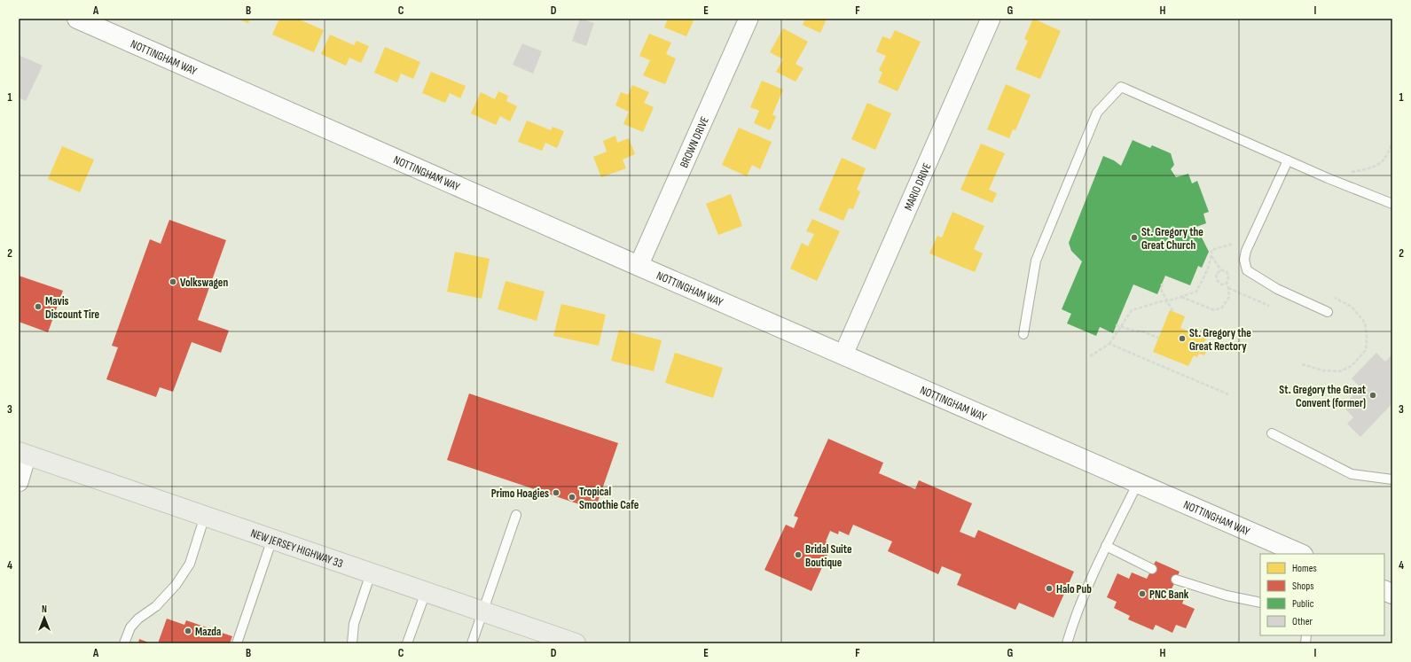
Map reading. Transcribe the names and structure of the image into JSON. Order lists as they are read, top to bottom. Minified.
{"streets":{"main road":["NEW JERSEY HIGHWAY 33"],"street":["NOTTINGHAM WAY","BROWN DRIVE","MARIO DRIVE"]},"crossings":[["NOTTINGHAM WAY","BROWN DRIVE"],["NOTTINGHAM WAY","MARIO DRIVE"]],"places":["St. Gregory the Great Church","Volkswagen","Mavis Discount Tire","St. Gregory the Great Rectory","St. Gregory the Great Convent (former)","Primo Hoagies","Tropical Smoothie Cafe","Bridal Suite Boutique","Halo Pub","PNC Bank","Mazda"],"legend":["Homes","Shops","Public","Other"],"north":"top","grid":{"columns":["A","B","C","D","E","F","G","H","I"],"rows":["1","2","3","4"]}}
